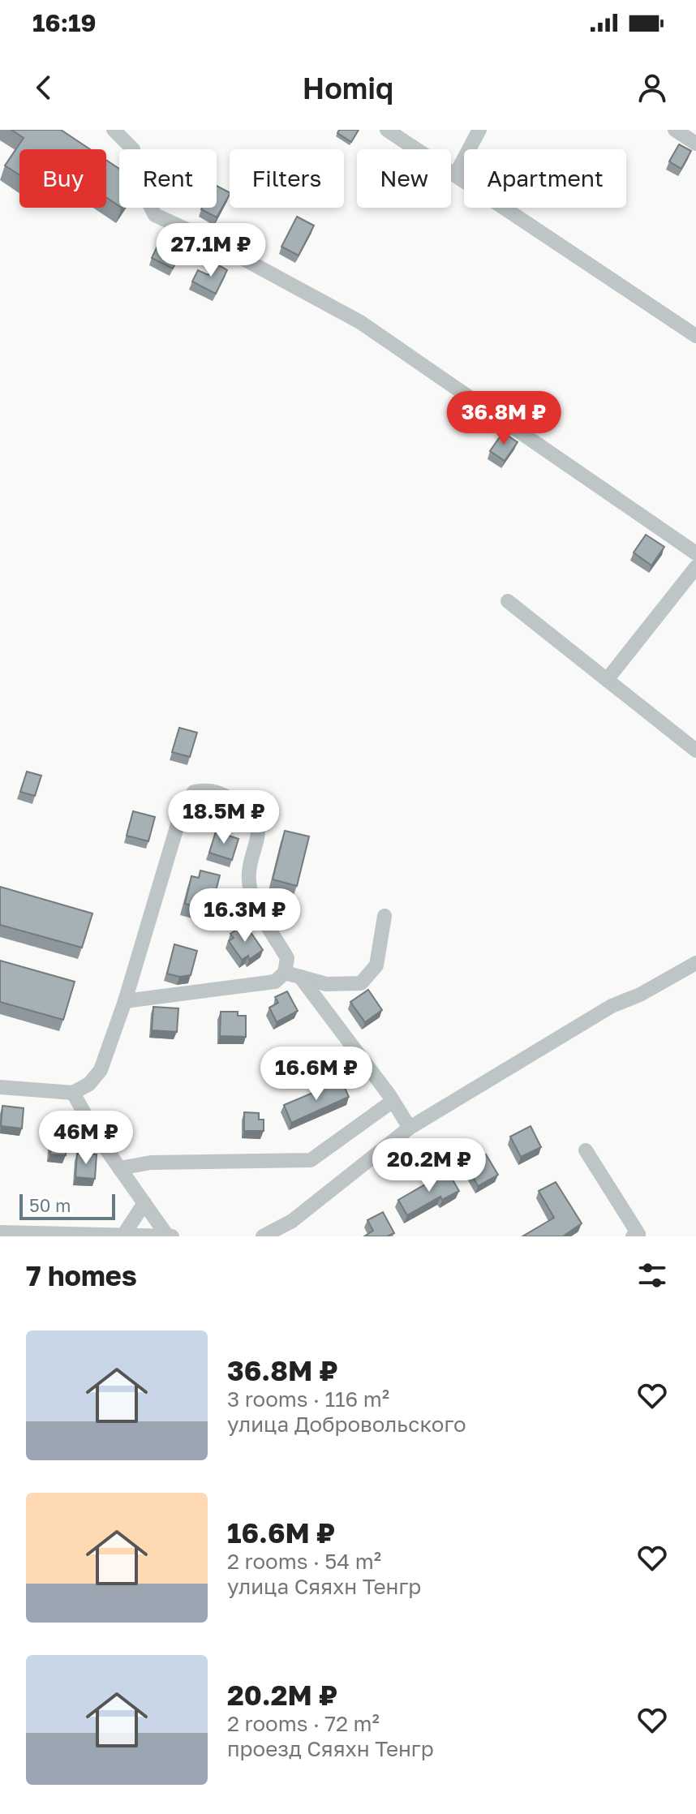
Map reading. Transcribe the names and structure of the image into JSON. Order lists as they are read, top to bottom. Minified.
{"scale_bar":"50 m","page":{"status":"16:19","header":"Homiq","chip":["Buy","Rent","Filters","New","Apartment"],"price":["27.1M ₽","36.8M ₽","18.5M ₽","16.3M ₽","16.6M ₽","46M ₽","20.2M ₽"],"scale":"50 m","heading":"7 homes","list":[{"name":"36.8M ₽","note":"3 rooms · 116 m² · улица Добровольского"},{"name":"16.6M ₽","note":"2 rooms · 54 m² · улица Сяяхн Тенгр"},{"name":"20.2M ₽","note":"2 rooms · 72 m² · проезд Сяяхн Тенгр"}]}}
